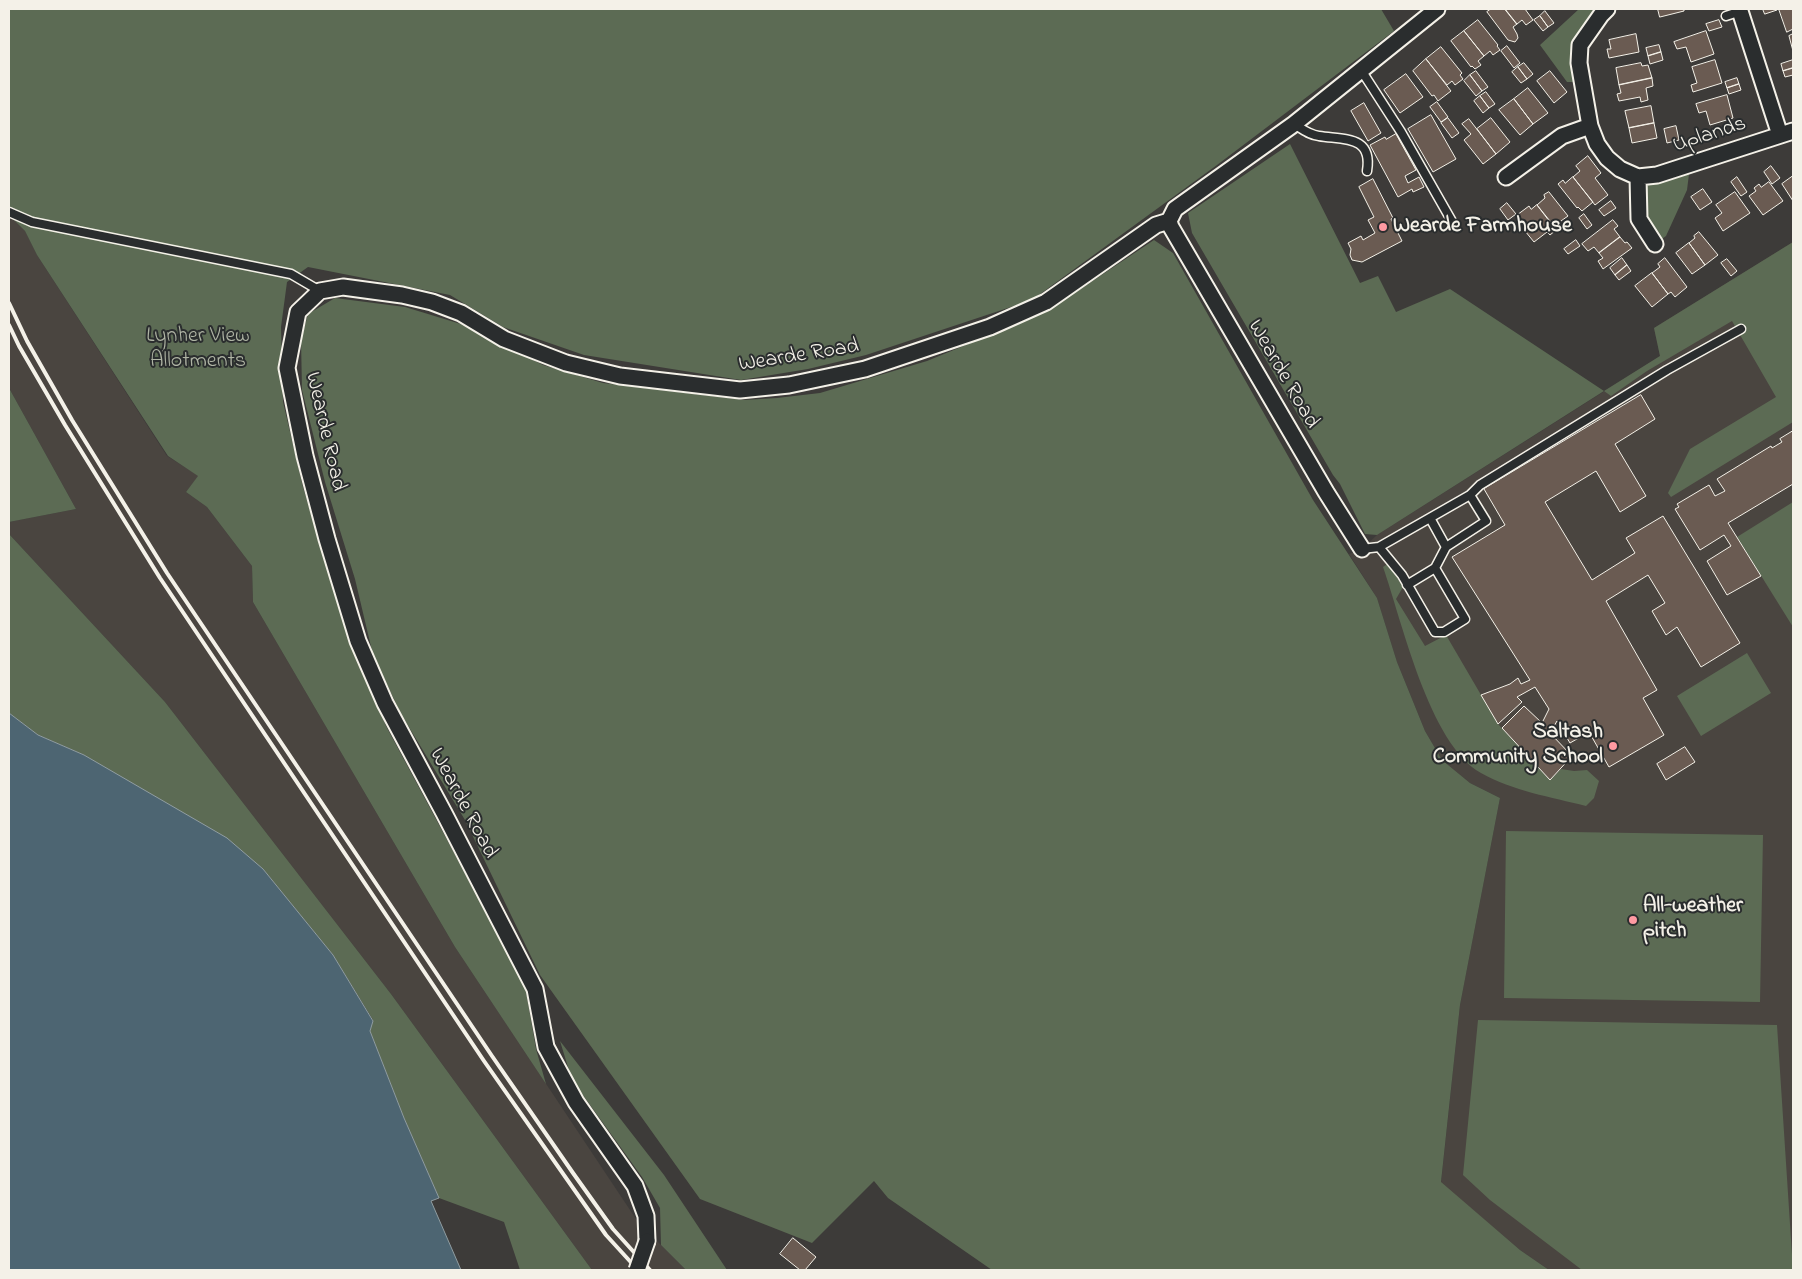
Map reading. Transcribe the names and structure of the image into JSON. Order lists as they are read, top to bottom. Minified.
{"streets":{"street":["Uplands","Wearde Road"]},"parks":["Lynher View Allotments"],"places":["Wearde Farmhouse","Saltash Community School","All-weather pitch"]}
